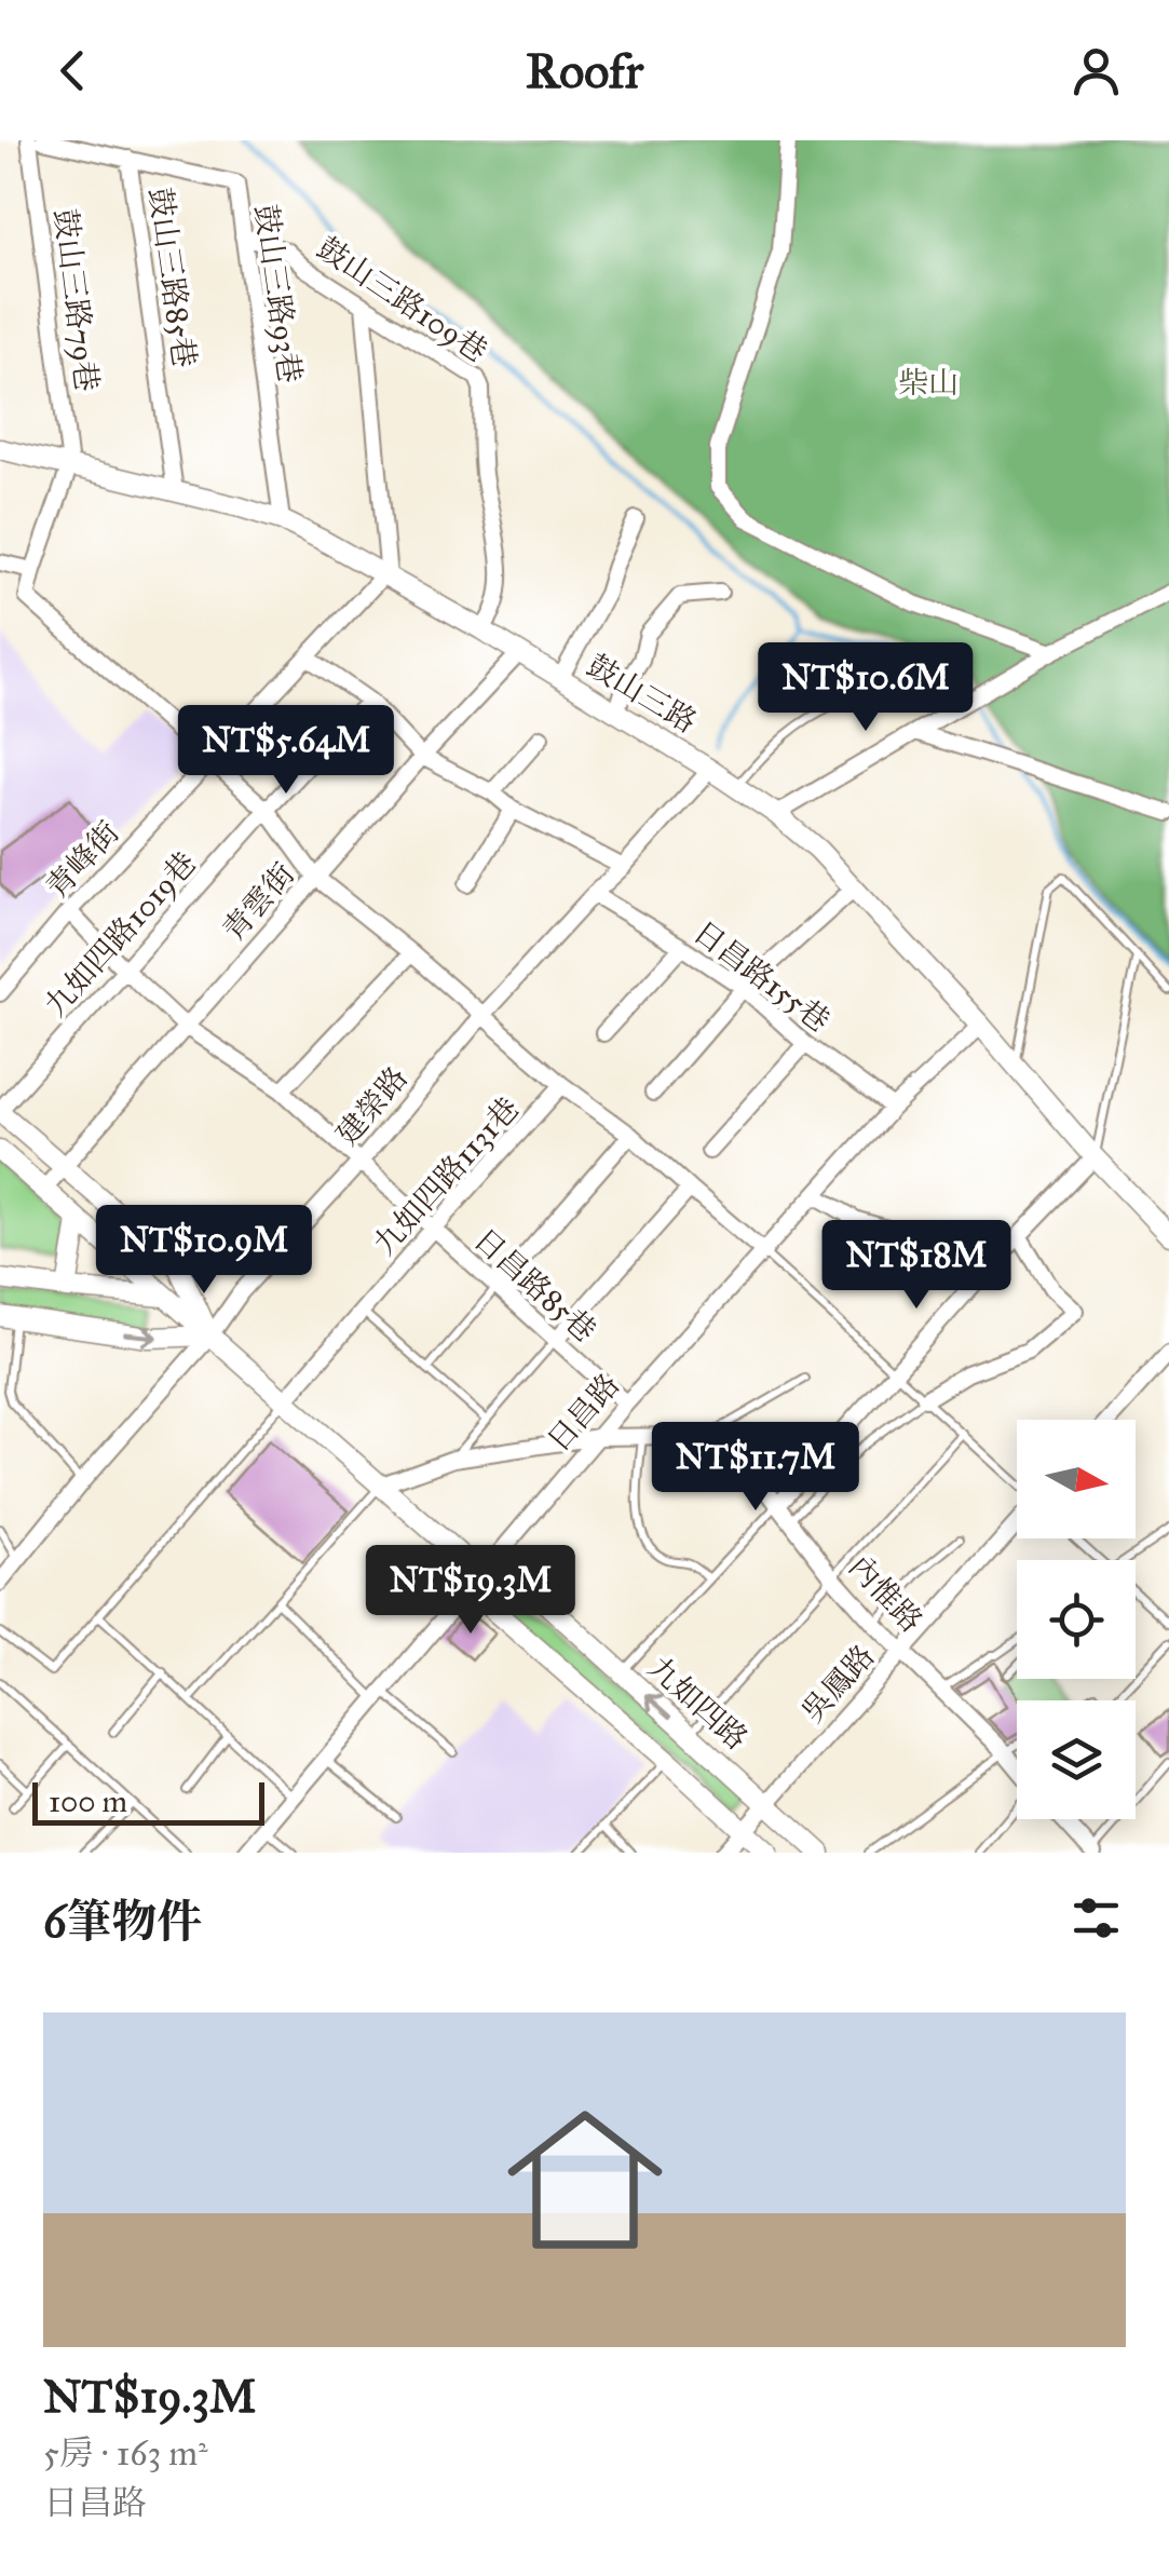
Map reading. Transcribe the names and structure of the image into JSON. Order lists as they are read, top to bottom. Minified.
{"streets":{"street":["鼓山三路85巷","鼓山三路93巷","鼓山三路109巷","鼓山三路79巷","鼓山三路","青峰街","青雲街","九如四路1019巷","日昌路155巷","建榮路","九如四路1131巷","日昌路85巷","日昌路","內惟路","吳鳳路","九如四路"]},"crossings":[["鼓山三路85巷","鼓山三路93巷"],["鼓山三路85巷","鼓山三路"],["鼓山三路93巷","鼓山三路109巷"],["鼓山三路93巷","鼓山三路"],["鼓山三路109巷","鼓山三路"],["鼓山三路79巷","鼓山三路"],["鼓山三路","青峰街"],["鼓山三路","青雲街"],["鼓山三路","建榮路"],["鼓山三路","日昌路"],["青峰街","日昌路85巷"],["青雲街","日昌路85巷"],["青雲街","九如四路"],["九如四路1019巷","日昌路85巷"],["九如四路1019巷","九如四路"],["日昌路155巷","建榮路"],["日昌路155巷","日昌路"],["建榮路","日昌路85巷"],["建榮路","九如四路"],["九如四路1131巷","日昌路85巷"],["九如四路1131巷","九如四路"],["日昌路85巷","日昌路"],["日昌路","內惟路"],["日昌路","九如四路"],["內惟路","吳鳳路"],["內惟路","九如四路"],["吳鳳路","九如四路"]],"parks":["柴山"],"scale_bar":"100 m","north":"right","page":{"header":"Roofr","price":["NT$10.6M","NT$5.64M","NT$10.9M","NT$18M","NT$11.7M","NT$19.3M"],"scale":"100 m","heading":"6筆物件","list":[{"name":"NT$19.3M","note":"5房 · 163 m² · 日昌路"}]}}
